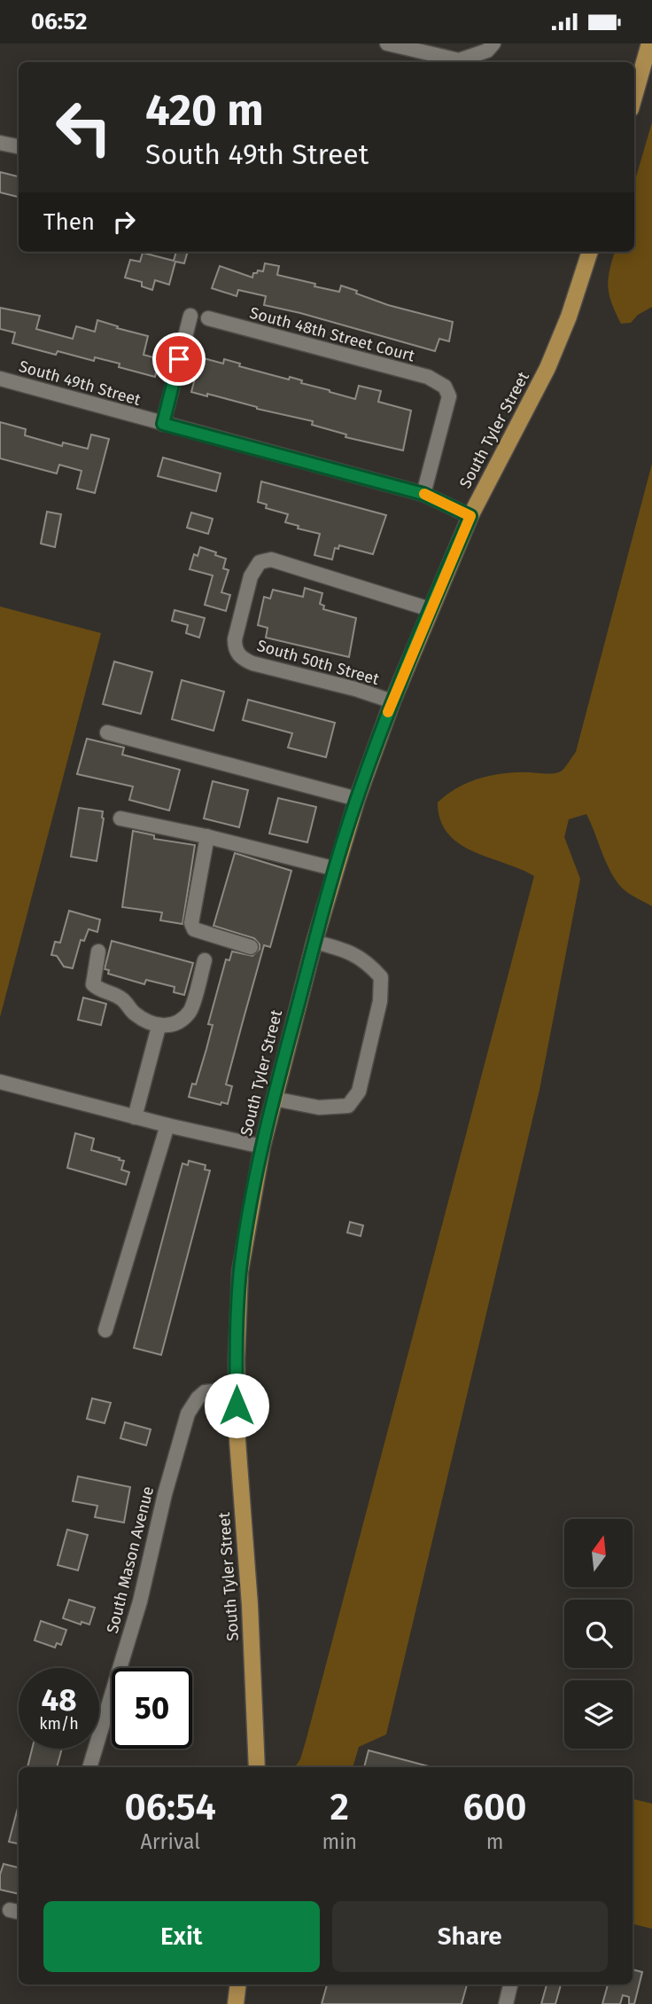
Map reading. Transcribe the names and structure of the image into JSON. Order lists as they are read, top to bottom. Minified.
{"streets":{"main road":["South Tyler Street"],"street":["South 48th Street Court","South 49th Street","South 50th Street","South Mason Avenue"]},"crossings":[["South 48th Street Court","South 49th Street"],["South 49th Street","South Tyler Street"],["South Tyler Street","South 50th Street"],["South Tyler Street","South Mason Avenue"]],"north":"top","page":{"status":"06:52","turn":["420 m","South 49th Street"],"then":"Then","speed":"48 km/h","limit":"50","eta":["06:54","Arrival","2","min","600","m"],"buttons":["Exit","Share"]}}
